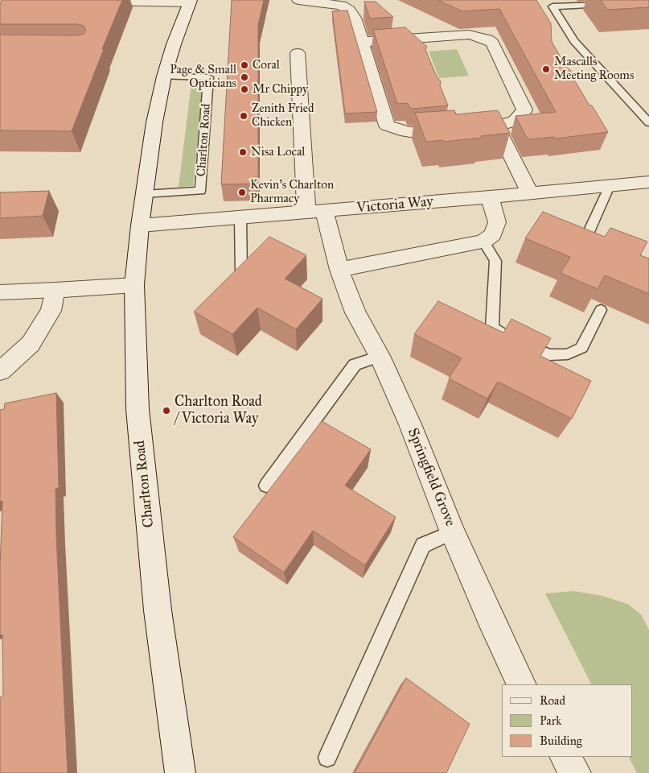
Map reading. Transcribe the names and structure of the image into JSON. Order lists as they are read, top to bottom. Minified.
{"streets":{"street":["Charlton Road","Victoria Way","Springfield Grove"]},"crossings":[["Charlton Road","Victoria Way"],["Victoria Way","Springfield Grove"]],"places":["Coral","Mascalls Meeting Rooms","Page & Small Opticians","Mr Chippy","Zenith Fried Chicken","Nisa Local","Kevin's Charlton Pharmacy","Charlton Road / Victoria Way"],"legend":["Road","Park","Building"]}
